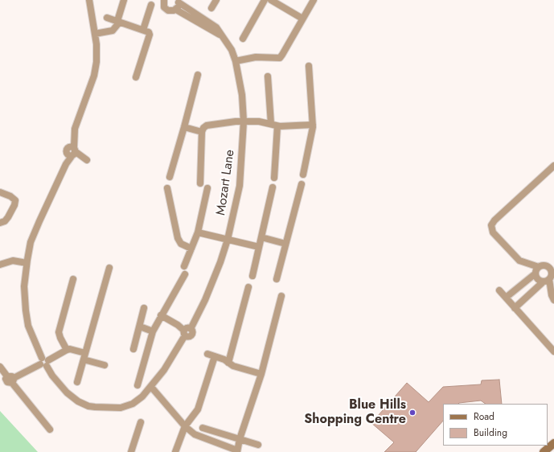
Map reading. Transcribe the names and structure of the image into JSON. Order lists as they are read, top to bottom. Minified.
{"streets":{"street":["Mozart Lane"]},"places":["Blue Hills Shopping Centre"],"legend":["Road","Building"]}
